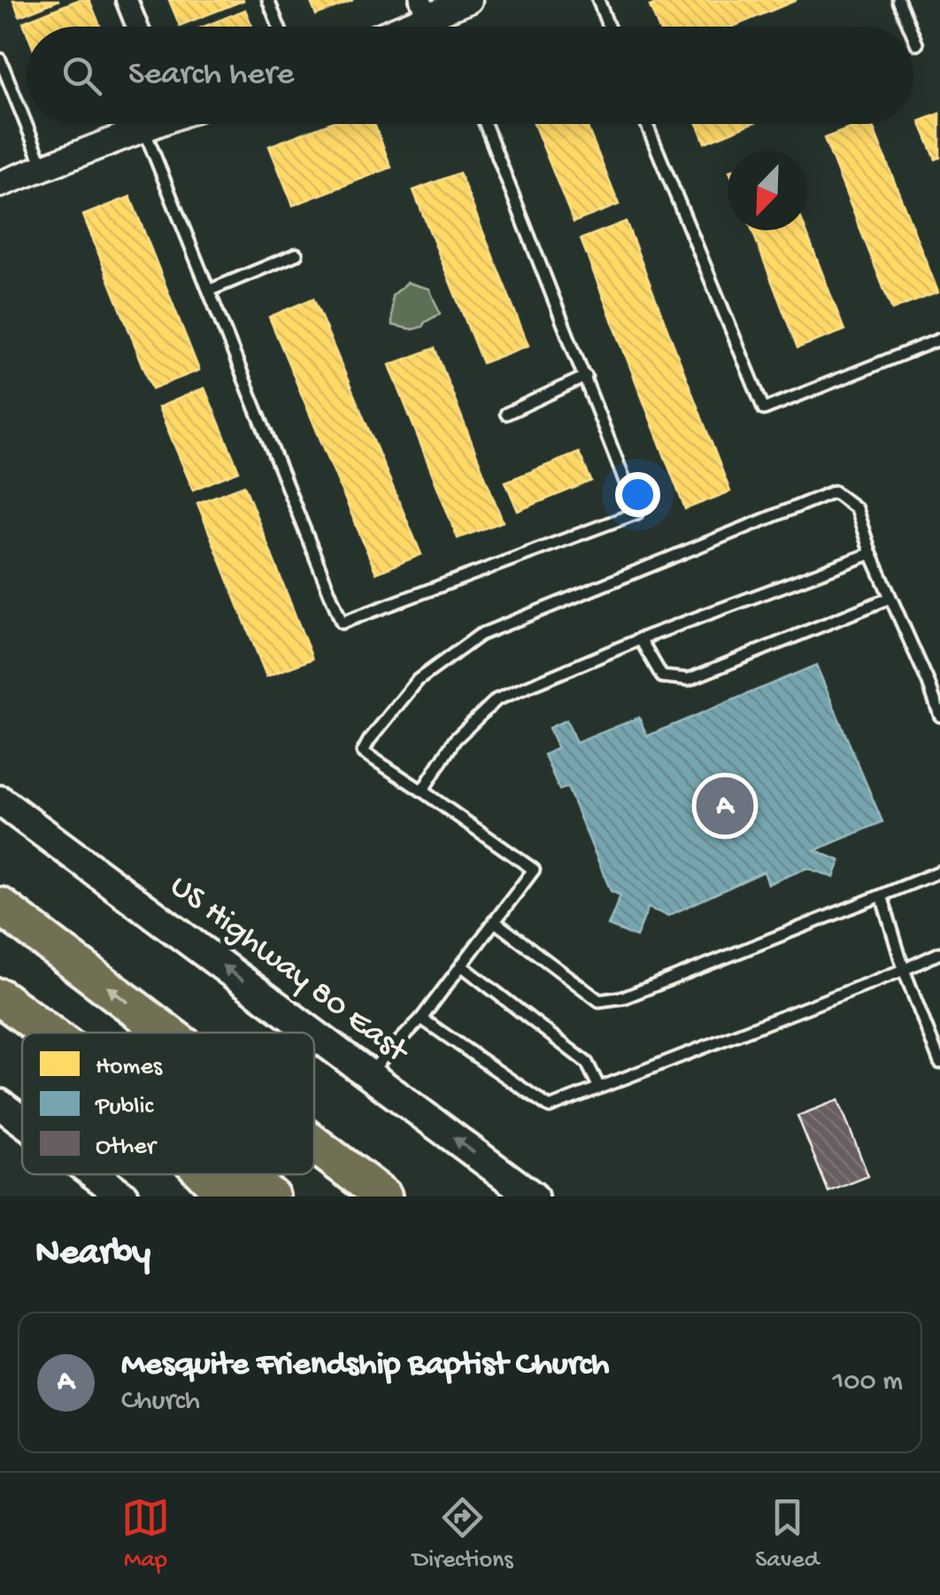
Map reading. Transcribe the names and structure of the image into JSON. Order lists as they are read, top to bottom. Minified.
{"streets":{"main road":["US Highway 80 East"]},"one_way":["US Highway 80 East"],"legend":["Homes","Public","Other"],"north":"bottom left","page":{"search":"Search here","pins":"A","heading":"Nearby","list":[{"mark":"A","name":"Mesquite Friendship Baptist Church","note":"Church","value":"100 m"}],"nav":["Map","Directions","Saved"]}}
